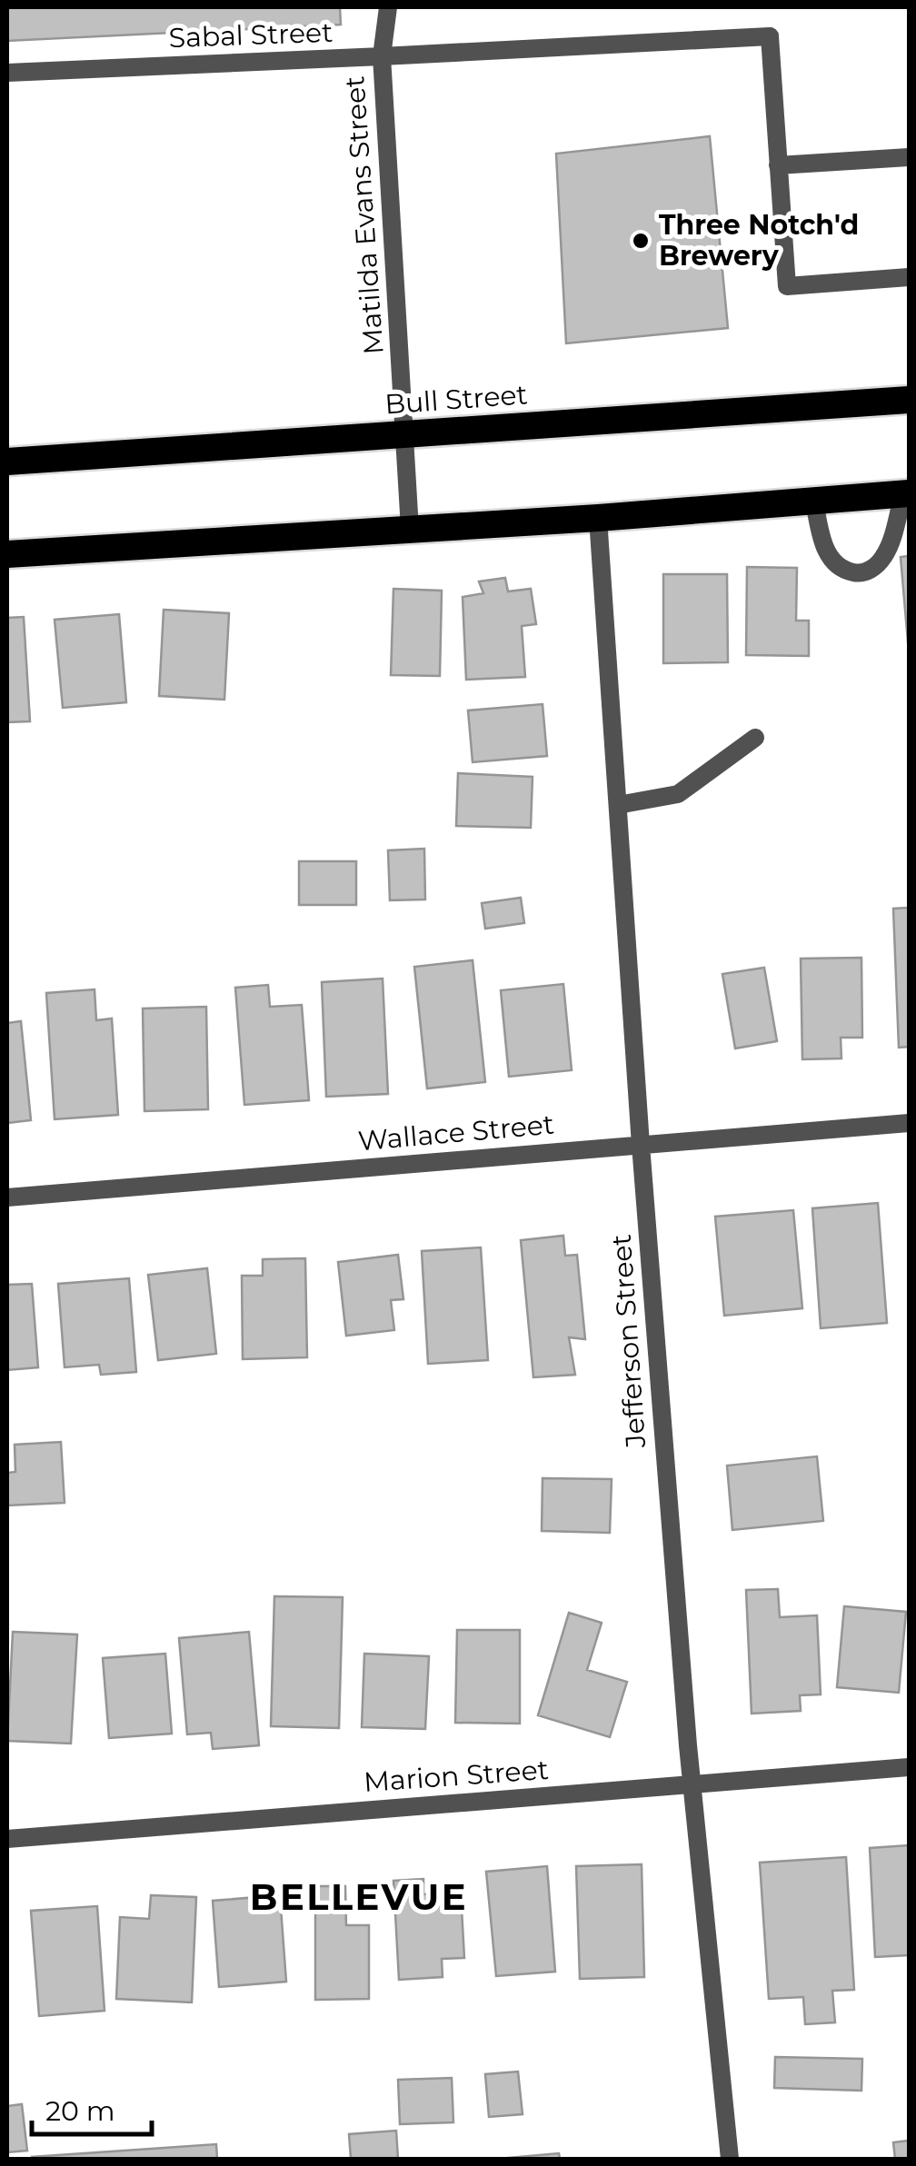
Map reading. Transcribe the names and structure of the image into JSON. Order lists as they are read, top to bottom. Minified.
{"streets":{"highway":["Bull Street"],"street":["Sabal Street","Matilda Evans Street","Wallace Street","Jefferson Street","Marion Street"]},"crossings":[["Sabal Street","Matilda Evans Street"],["Matilda Evans Street","Bull Street"],["Wallace Street","Jefferson Street"],["Jefferson Street","Marion Street"]],"districts":["BELLEVUE"],"places":["Three Notch'd Brewery"],"scale_bar":"20 m"}
